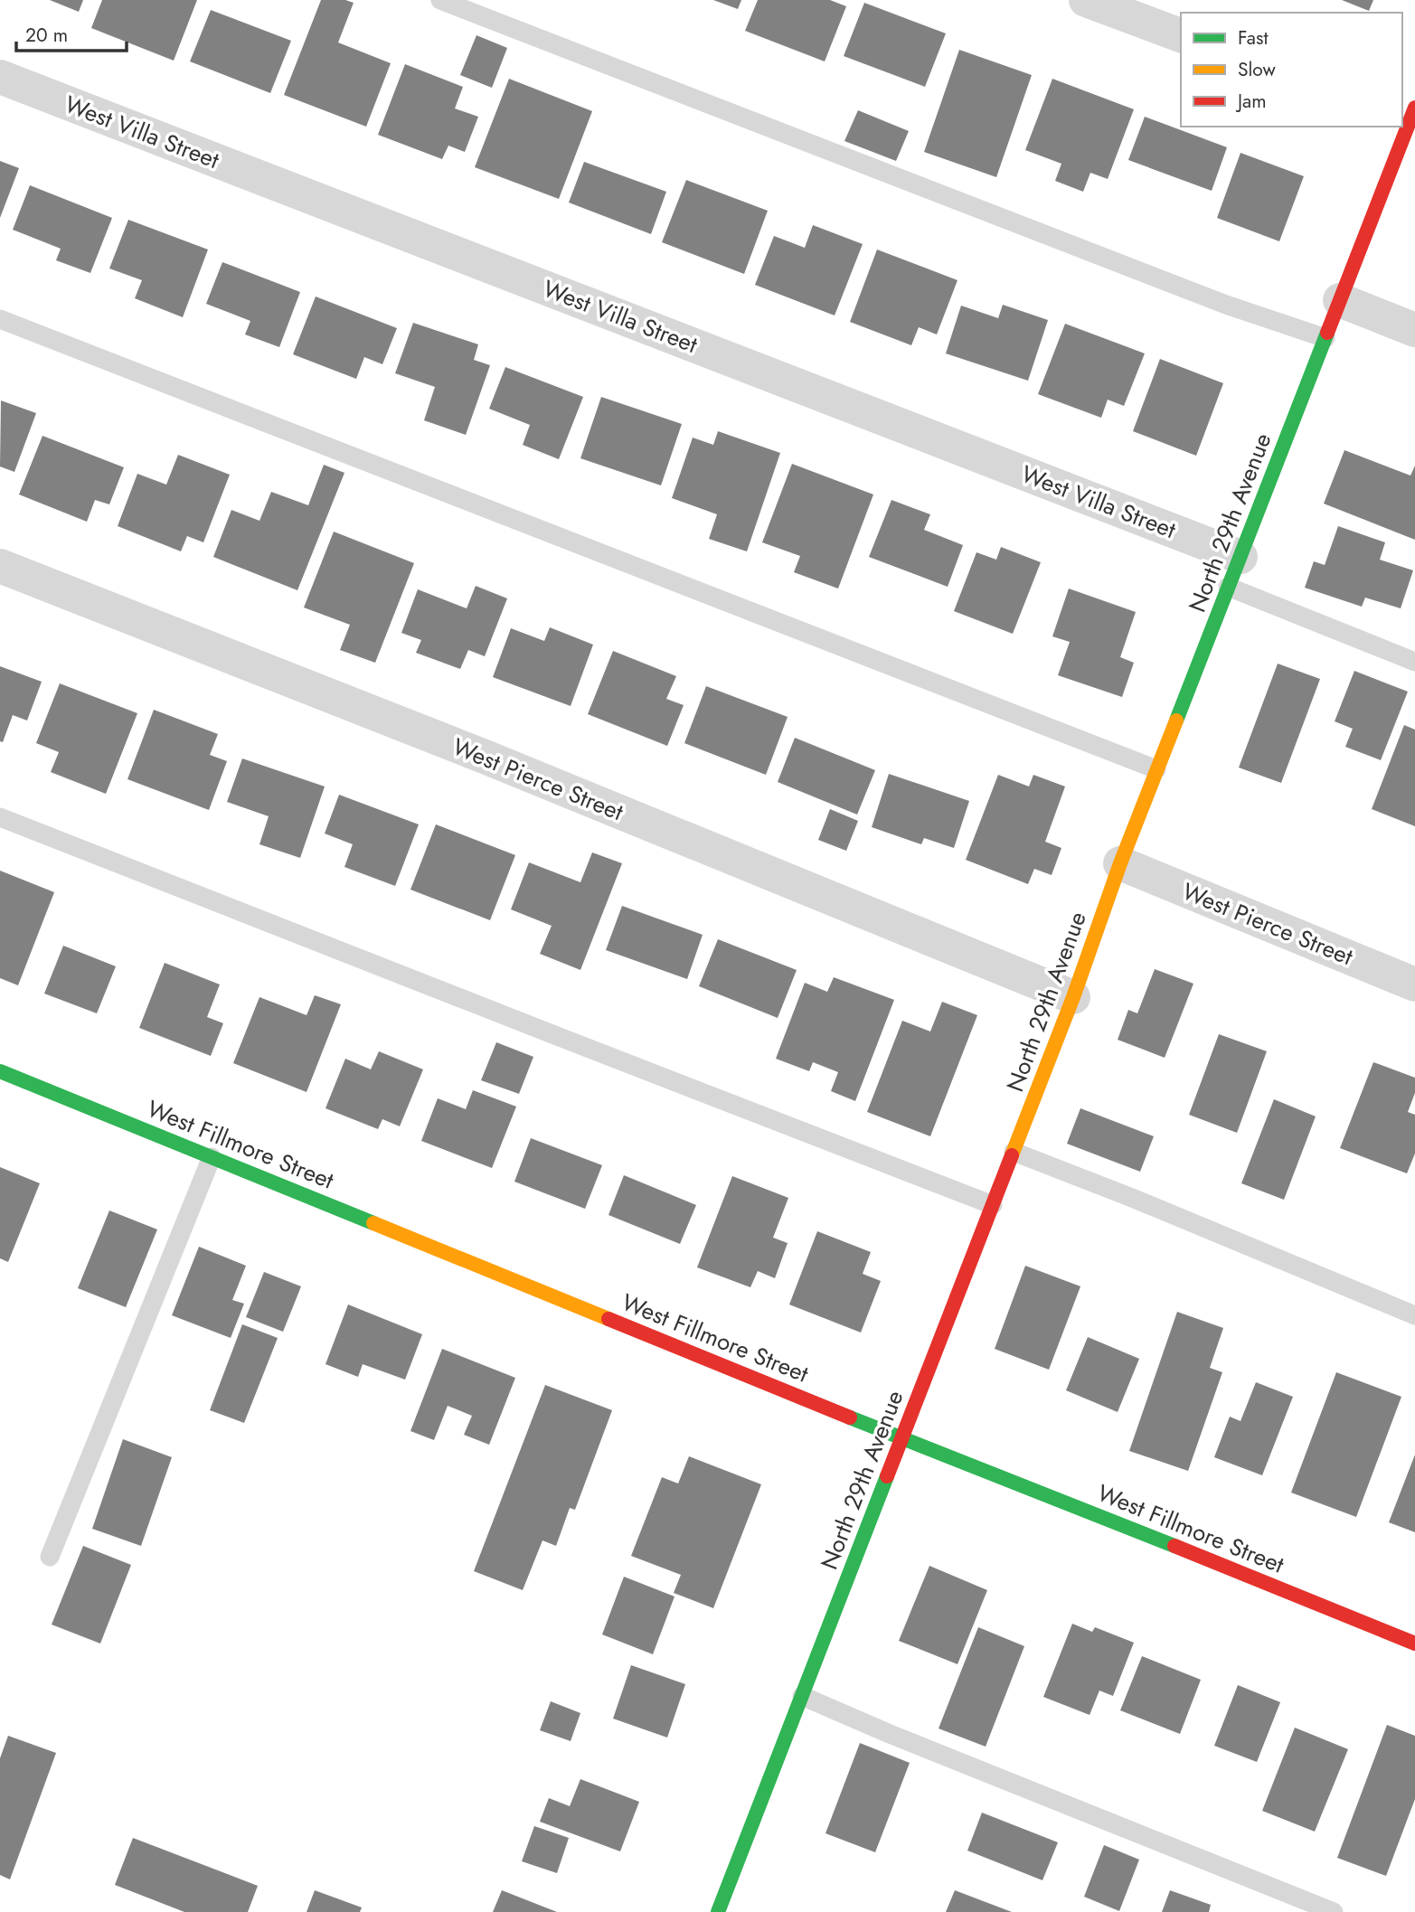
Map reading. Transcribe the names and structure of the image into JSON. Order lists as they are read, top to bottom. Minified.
{"streets":{"street":["West Villa Street","North 29th Avenue","West Pierce Street","West Fillmore Street"]},"crossings":[["West Villa Street","North 29th Avenue"],["North 29th Avenue","West Pierce Street"],["North 29th Avenue","West Fillmore Street"]],"legend":["Fast","Slow","Jam"],"scale_bar":"20 m"}
